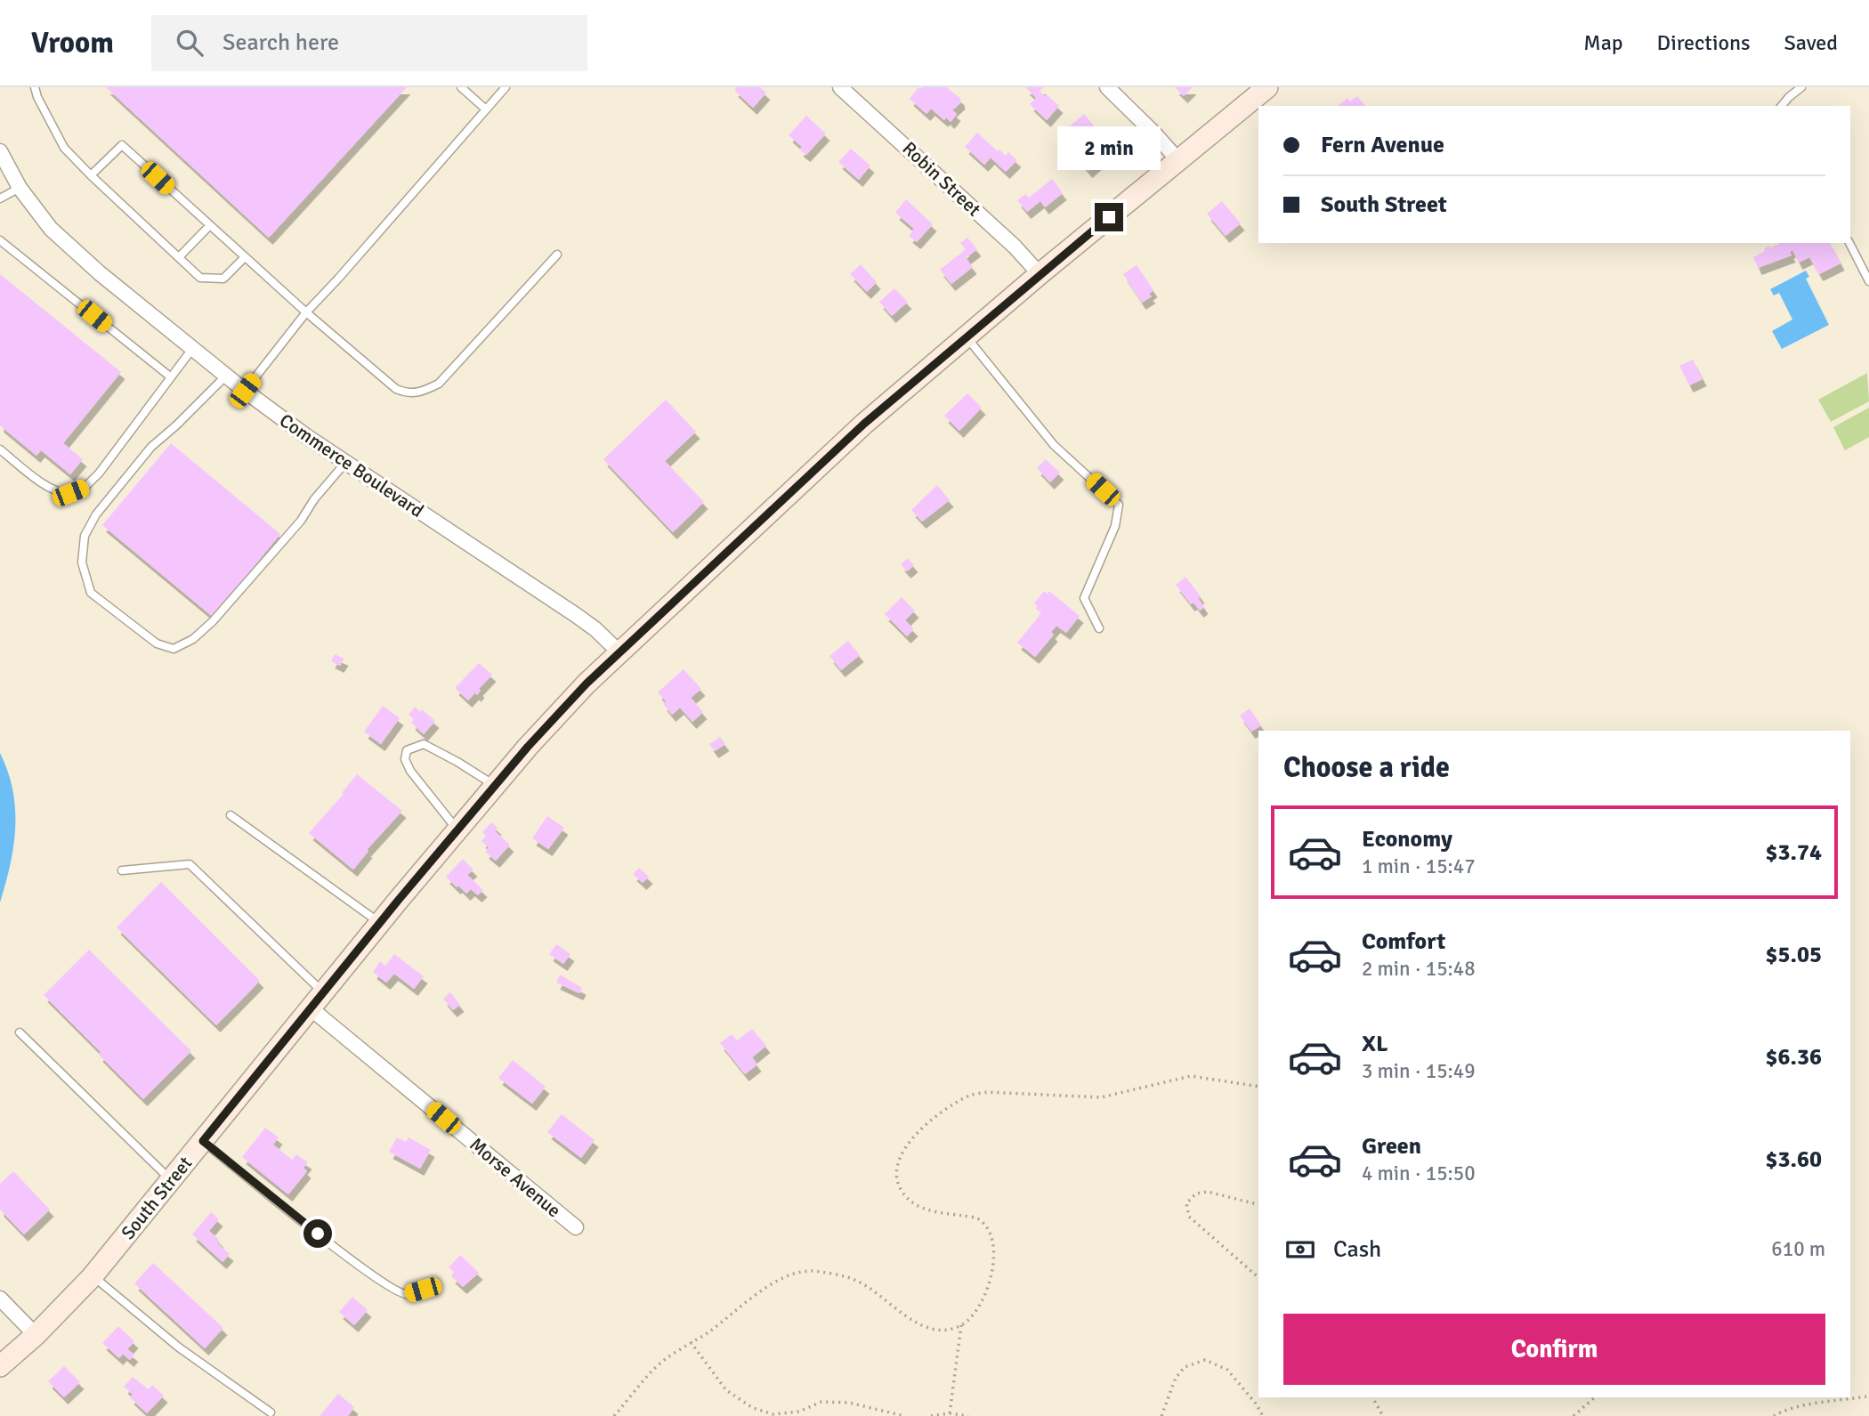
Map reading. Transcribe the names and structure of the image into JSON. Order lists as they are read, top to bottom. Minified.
{"streets":{"main road":["South Street"],"street":["Robin Street","Commerce Boulevard","Morse Avenue"]},"crossings":[["Robin Street","South Street"],["Commerce Boulevard","South Street"],["Morse Avenue","South Street"]],"page":{"header":"Vroom","search":"Search here","nav":["Map","Directions","Saved"],"banner":["Fern Avenue","South Street"],"bubble":"2 min","heading":"Choose a ride","list":[{"name":"Economy","note":"1 min · 15:47","value":"$3.74"},{"name":"Comfort","note":"2 min · 15:48","value":"$5.05"},{"name":"XL","note":"3 min · 15:49","value":"$6.36"},{"name":"Green","note":"4 min · 15:50","value":"$3.60"}],"pay":["Cash","610 m"],"buttons":"Confirm"}}
